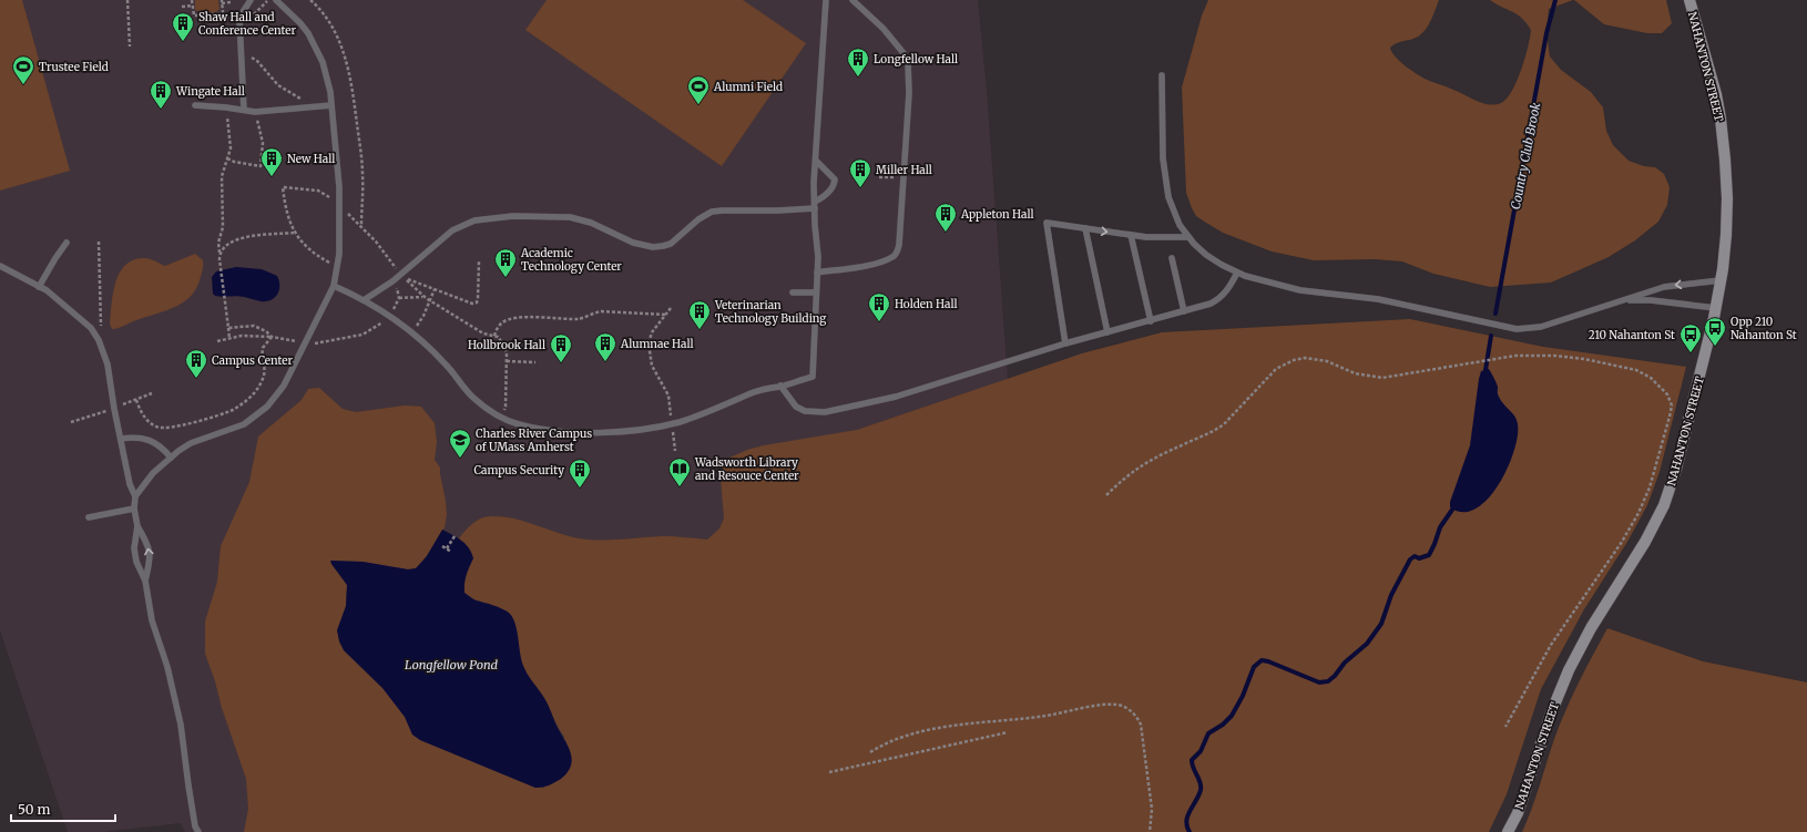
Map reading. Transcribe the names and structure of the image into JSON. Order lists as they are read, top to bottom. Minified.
{"streets":{"main road":["NAHANTON STREET"]},"water":["Country Club Brook","Longfellow Pond"],"places":{"building":["Shaw Hall and Conference Center","Longfellow Hall","Wingate Hall","New Hall","Miller Hall","Appleton Hall","Academic Technology Center","Holden Hall","Veterinarian Technology Building","Alumnae Hall","Hollbrook Hall","Campus Center","Campus Security"],"sports":["Trustee Field","Alumni Field"],"bus stop":["Opp 210 Nahanton St","210 Nahanton St"],"school or university":["Charles River Campus of UMass Amherst"],"library":["Wadsworth Library and Resouce Center"]},"scale_bar":"50 m"}
